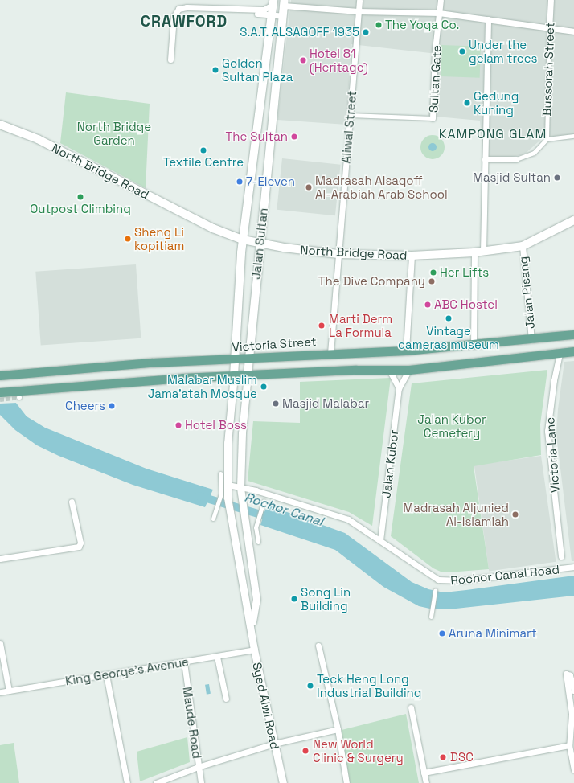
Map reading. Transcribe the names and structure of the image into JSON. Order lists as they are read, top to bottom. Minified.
{"streets":{"main road":["North Bridge Road","Jalan Sultan","Victoria Street"],"street":["Bussorah Street","Sultan Gate","Aliwal Street","Jalan Pisang","Victoria Lane","Jalan Kubor","Rochor Canal Road","King George's Avenue","Syed Alwi Road","Maude Road"]},"crossings":[["Aliwal Street","North Bridge Road"],["Aliwal Street","Victoria Street"],["North Bridge Road","Jalan Sultan"],["North Bridge Road","Jalan Pisang"],["Jalan Sultan","Victoria Street"],["Jalan Sultan","Rochor Canal Road"],["Jalan Sultan","Syed Alwi Road"],["Jalan Pisang","Victoria Street"],["Jalan Kubor","Rochor Canal Road"],["Rochor Canal Road","Syed Alwi Road"],["King George's Avenue","Syed Alwi Road"],["King George's Avenue","Maude Road"]],"districts":["CRAWFORD","KAMPONG GLAM"],"water":["Rochor Canal"],"parks":["North Bridge Garden","Jalan Kubor Cemetery"],"places":["The Yoga Co.","S.A.T. ALSAGOFF 1935","Under the gelam trees","Hotel 81 (Heritage)","Golden Sultan Plaza","Gedung Kuning","The Sultan","Textile Centre","Masjid Sultan","7-Eleven","Madrasah Alsagoff Al-Arabiah Arab School","Outpost Climbing","Sheng Li kopitiam","Her Lifts","The Dive Company","ABC Hostel","Vintage cameras museum","Marti Derm La Formula","Malabar Muslim Jama'atah Mosque","Masjid Malabar","Cheers","Hotel Boss","Madrasah Aljunied Al-Islamiah","Song Lin Building","Aruna Minimart","Teck Heng Long Industrial Building","New World Clinic & Surgery","DSC"]}
